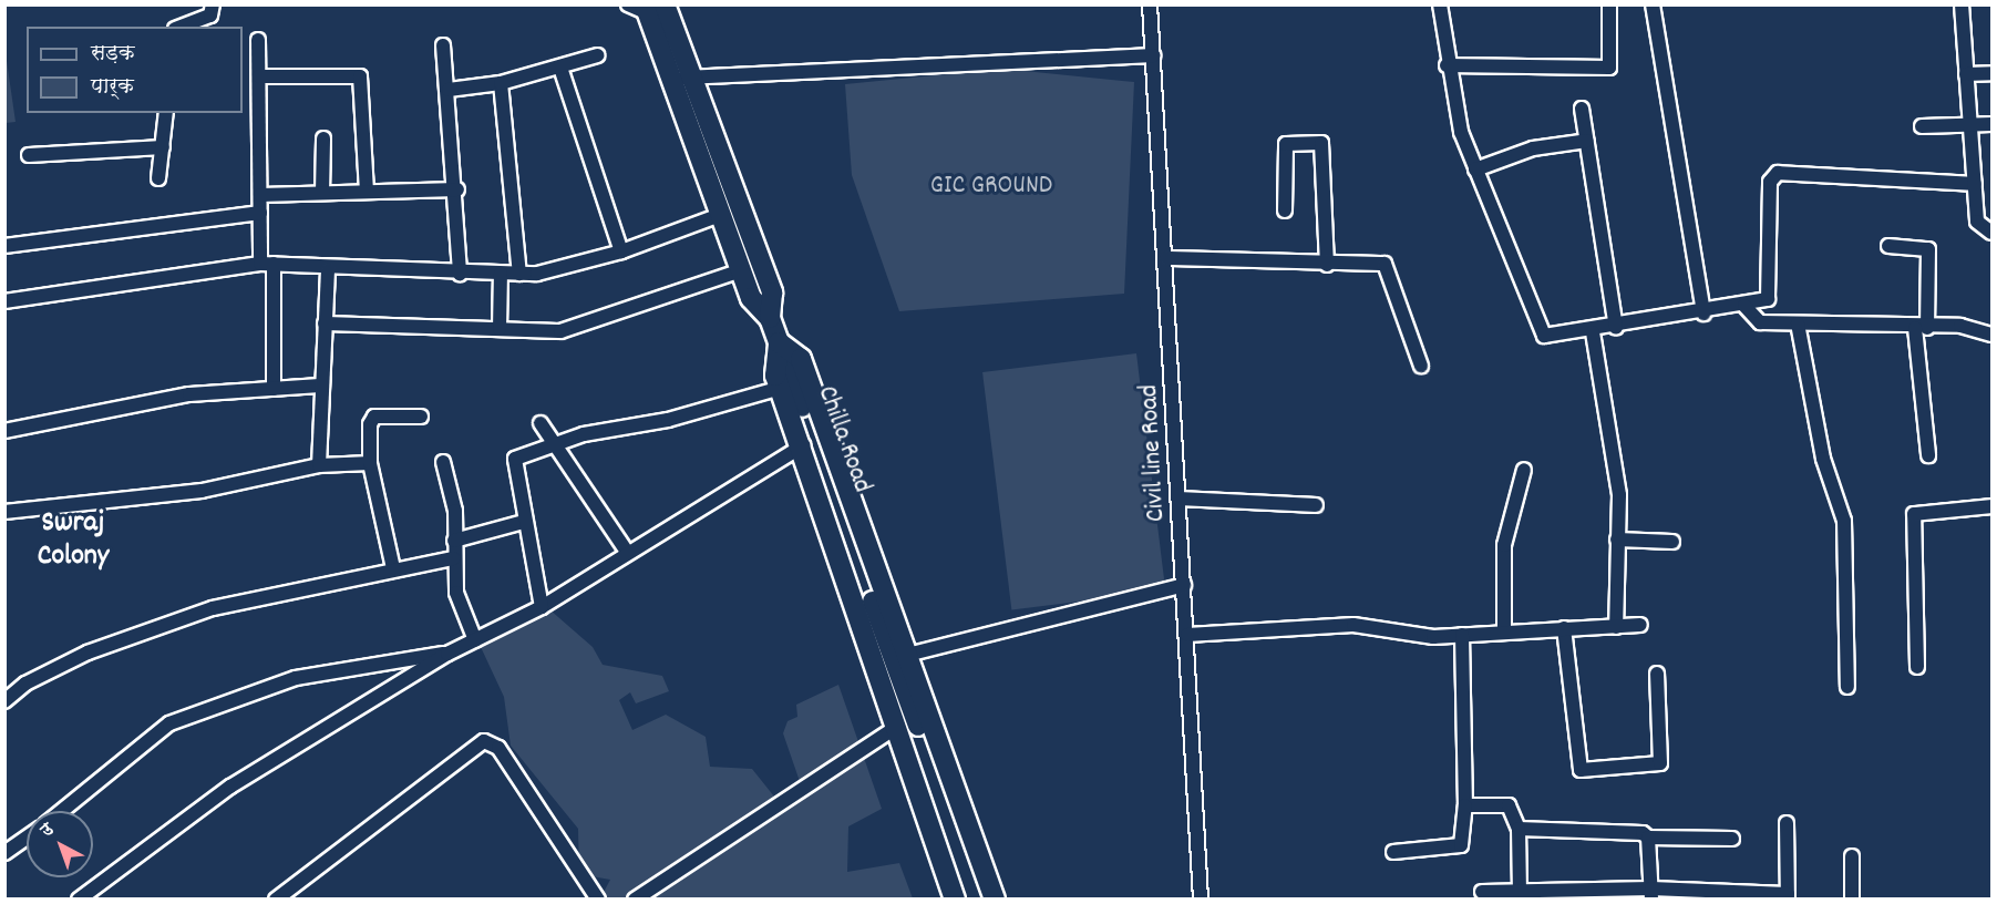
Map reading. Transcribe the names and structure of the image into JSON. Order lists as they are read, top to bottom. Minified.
{"streets":{"main road":["Chilla Road"],"street":["Civil line Road"]},"districts":["Swraj Colony"],"parks":["GIC GROUND"],"legend":["सड़क","पार्क"],"north":"top left"}
